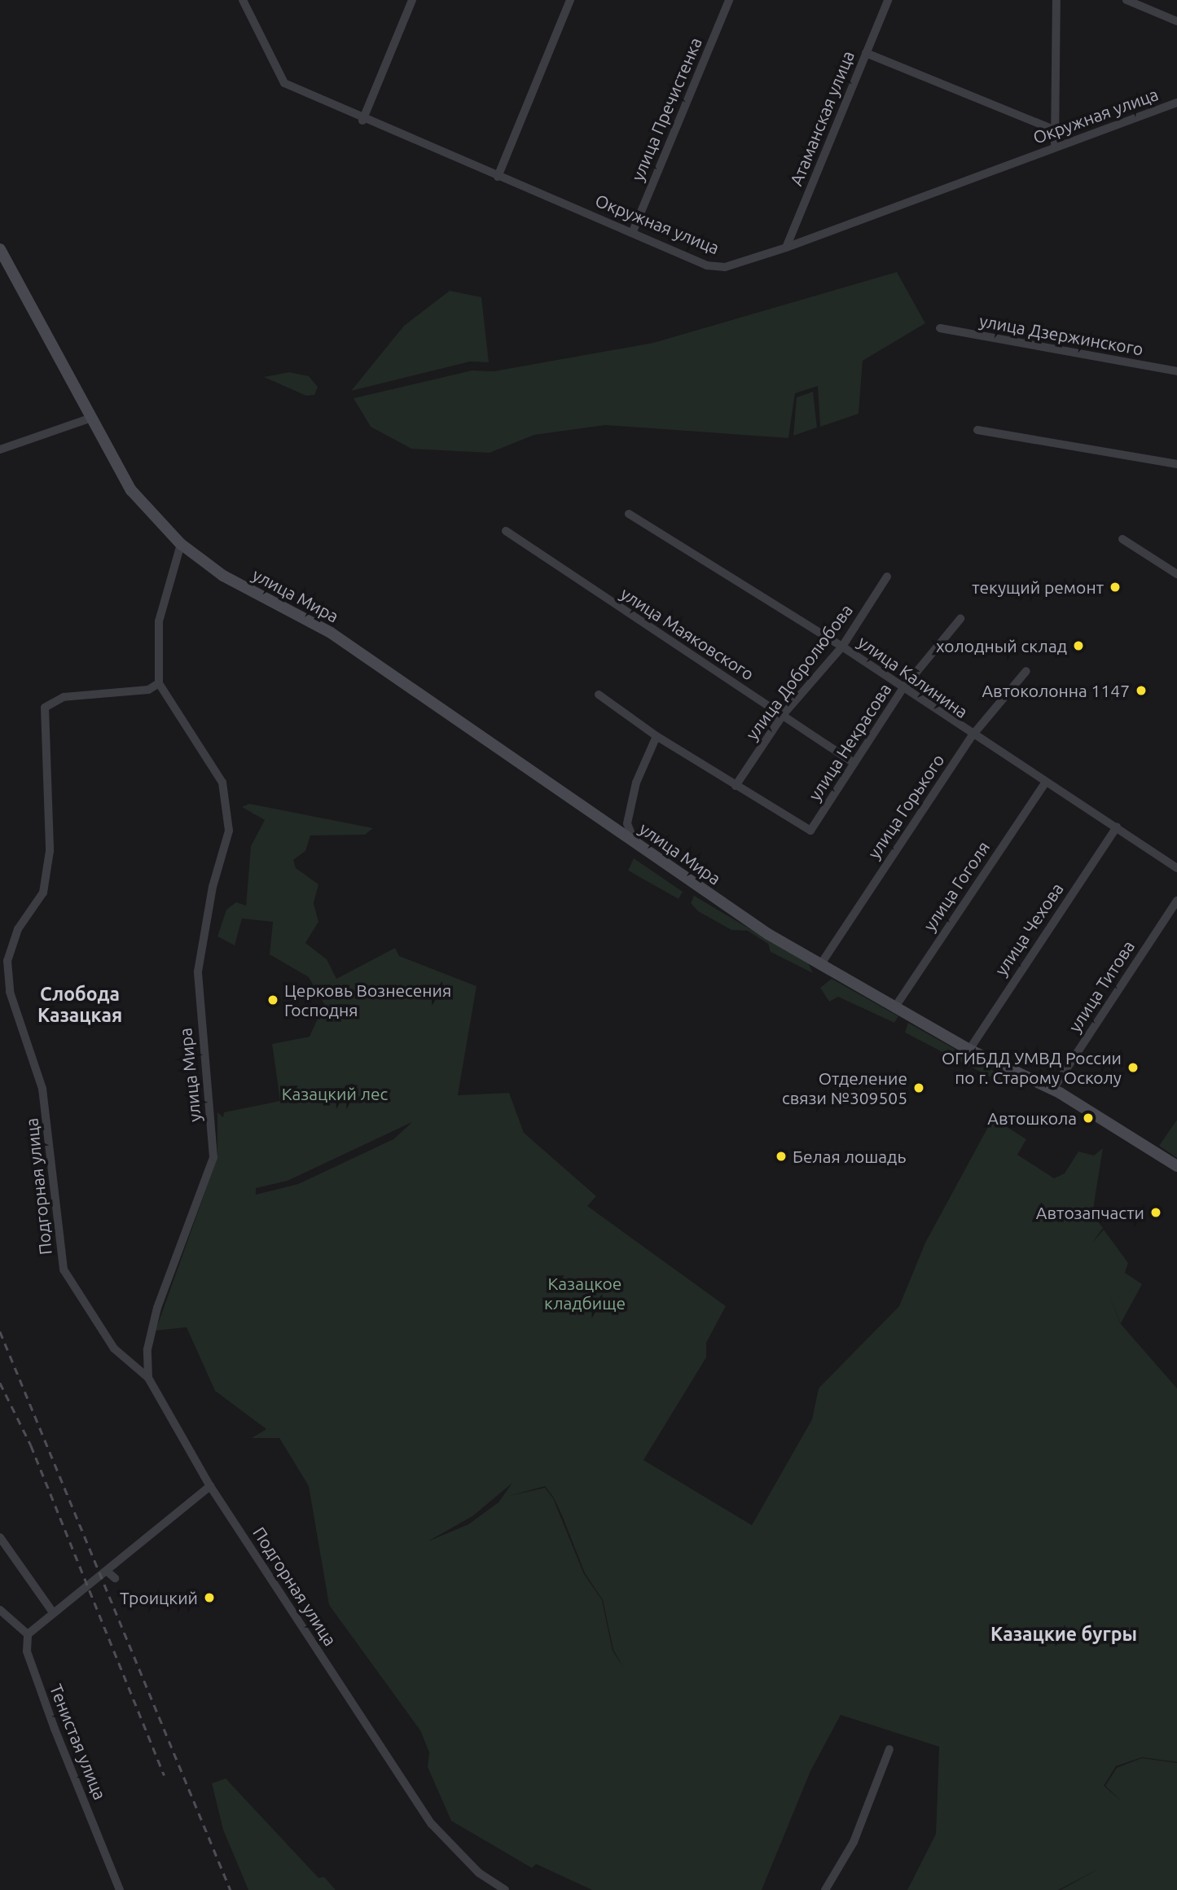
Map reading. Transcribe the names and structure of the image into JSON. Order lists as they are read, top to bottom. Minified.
{"streets":{"main road":["улица Мира"],"street":["улица Пречистенка","Окружная улица","Атаманская улица","улица Дзержинского","улица Маяковского","улица Добролюбова","улица Калинина","улица Некрасова","улица Горького","улица Гоголя","улица Чехова","улица Титова","Подгорная улица","Тенистая улица"]},"crossings":[["улица Пречистенка","Окружная улица"],["Окружная улица","Атаманская улица"],["улица Мира","улица Горького"],["улица Мира","улица Гоголя"],["улица Мира","улица Чехова"],["улица Мира","улица Титова"],["улица Мира","Подгорная улица"],["улица Маяковского","улица Добролюбова"],["улица Маяковского","улица Некрасова"],["улица Добролюбова","улица Калинина"],["улица Добролюбова","улица Некрасова"],["улица Калинина","улица Некрасова"],["улица Калинина","улица Горького"],["улица Калинина","улица Гоголя"],["улица Калинина","улица Чехова"]],"districts":["Слобода Казацкая","Казацкие бугры"],"parks":["Казацкий лес","Казацкое кладбище"],"places":["текущий ремонт","холодный склад","Автоколонна 1147","Церковь Вознесения Господня","ОГИБДД УМВД России по г. Старому Осколу","Отделение связи №309505","Автошкола","Белая лошадь","Автозапчасти","Троицкий"]}
